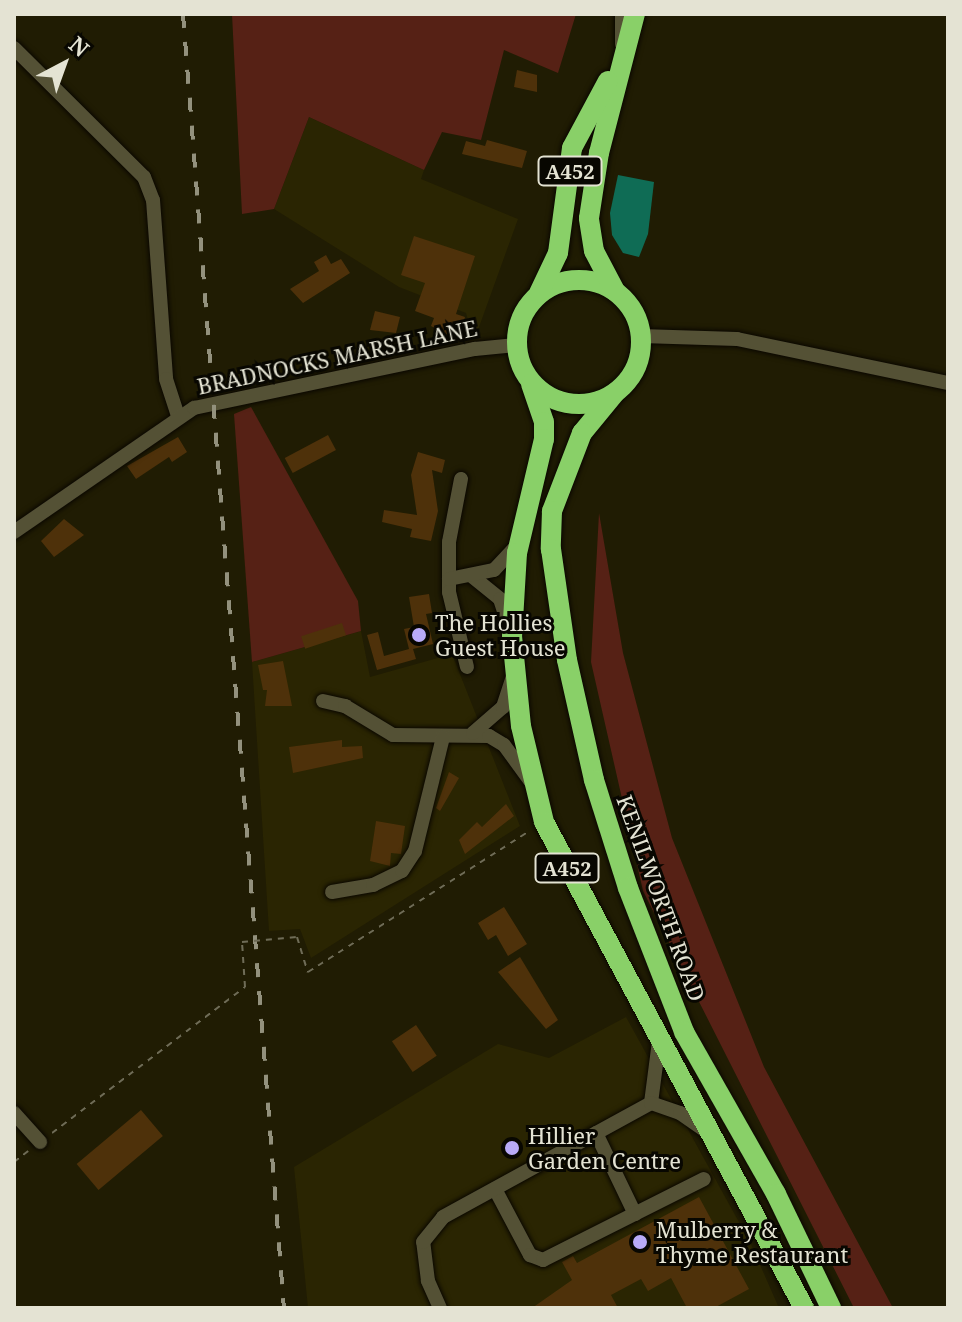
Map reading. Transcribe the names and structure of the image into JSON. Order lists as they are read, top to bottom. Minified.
{"streets":{"highway":["A452","KENILWORTH ROAD"],"street":["BRADNOCKS MARSH LANE"]},"crossings":[["A452","BRADNOCKS MARSH LANE"],["A452","KENILWORTH ROAD"],["BRADNOCKS MARSH LANE","KENILWORTH ROAD"]],"places":["The Hollies Guest House","Hillier Garden Centre","Mulberry & Thyme Restaurant"],"north":"top right"}
